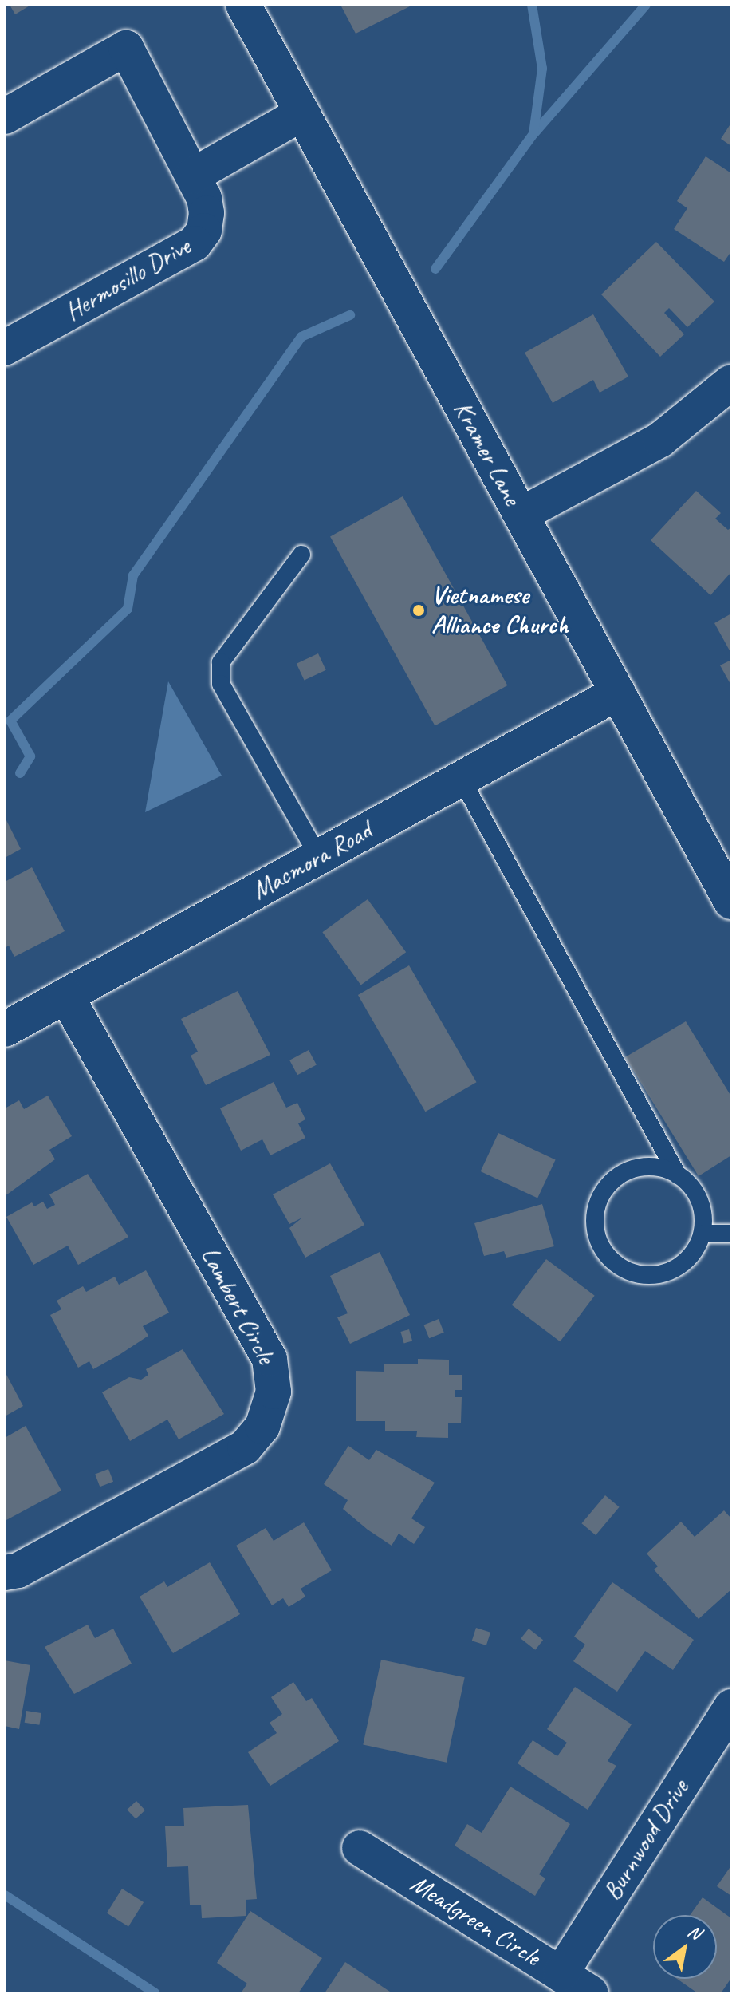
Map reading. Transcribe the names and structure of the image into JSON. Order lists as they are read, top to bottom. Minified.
{"streets":{"street":["Hermosillo Drive","Kramer Lane","Macmora Road","Lambert Circle","Burnwood Drive","Meadgreen Circle"]},"crossings":[["Kramer Lane","Macmora Road"],["Macmora Road","Lambert Circle"],["Burnwood Drive","Meadgreen Circle"]],"places":["Vietnamese Alliance Church"],"north":"top right"}
